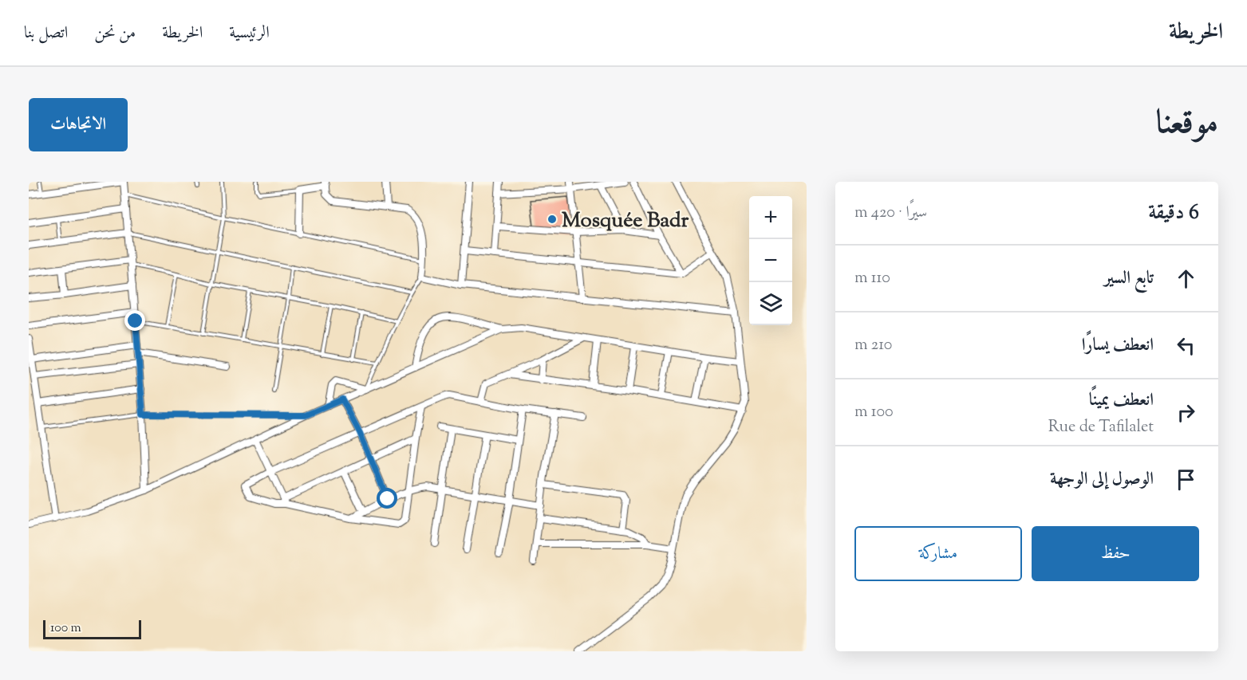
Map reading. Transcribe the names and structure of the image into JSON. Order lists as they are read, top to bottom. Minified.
{"places":["Mosquée Badr"],"scale_bar":"100 m","page":{"header":"الخريطة","nav":["الرئيسية","الخريطة","من نحن","اتصل بنا"],"title":"موقعنا","buttons":["الاتجاهات",["حفظ","مشاركة"]],"heading":["6 دقيقة","سيرًا · 420 m"],"map_buttons":["+","−"],"list":[["تابع السير","110 m"],["انعطف يسارًا","210 m"],["انعطف يمينًا","Rue de Tafilalet","100 m"],"الوصول إلى الوجهة"],"scale":"100 m"}}
